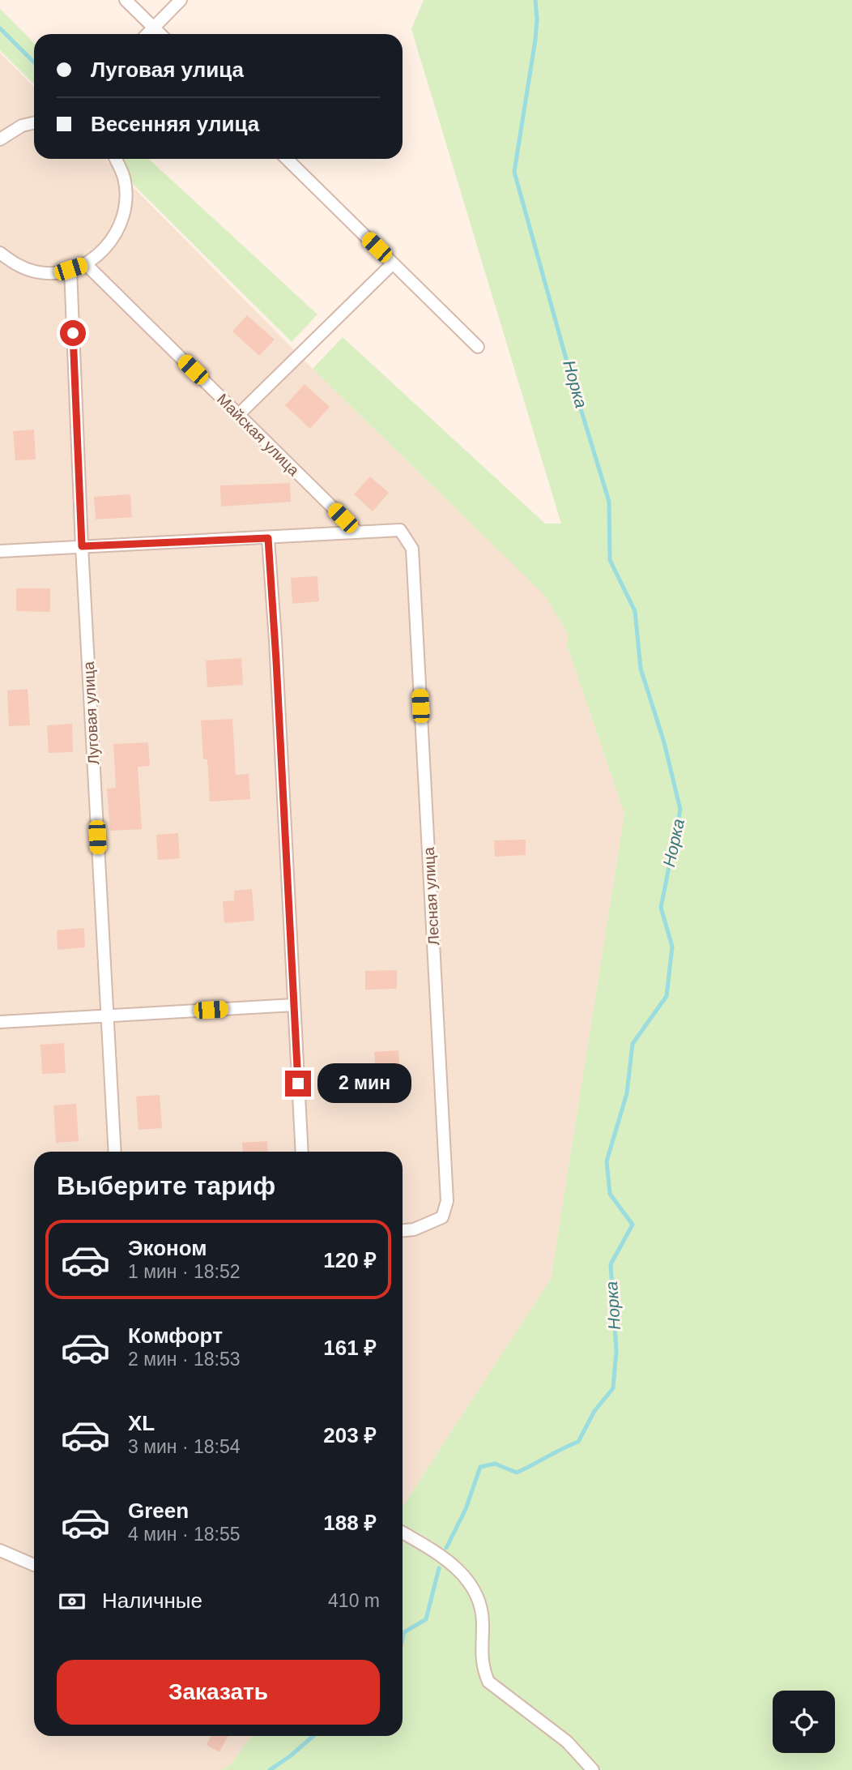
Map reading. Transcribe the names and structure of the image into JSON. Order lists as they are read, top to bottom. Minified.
{"streets":{"street":["Майская улица","Луговая улица","Лесная улица"]},"crossings":[["Майская улица","Лесная улица"]],"water":["Норка"],"page":{"banner":["Луговая улица","Весенняя улица"],"bubble":"2 мин","heading":"Выберите тариф","list":[{"name":"Эконом","note":"1 мин · 18:52","value":"120 ₽"},{"name":"Комфорт","note":"2 мин · 18:53","value":"161 ₽"},{"name":"XL","note":"3 мин · 18:54","value":"203 ₽"},{"name":"Green","note":"4 мин · 18:55","value":"188 ₽"}],"pay":["Наличные","410 m"],"buttons":"Заказать"}}
